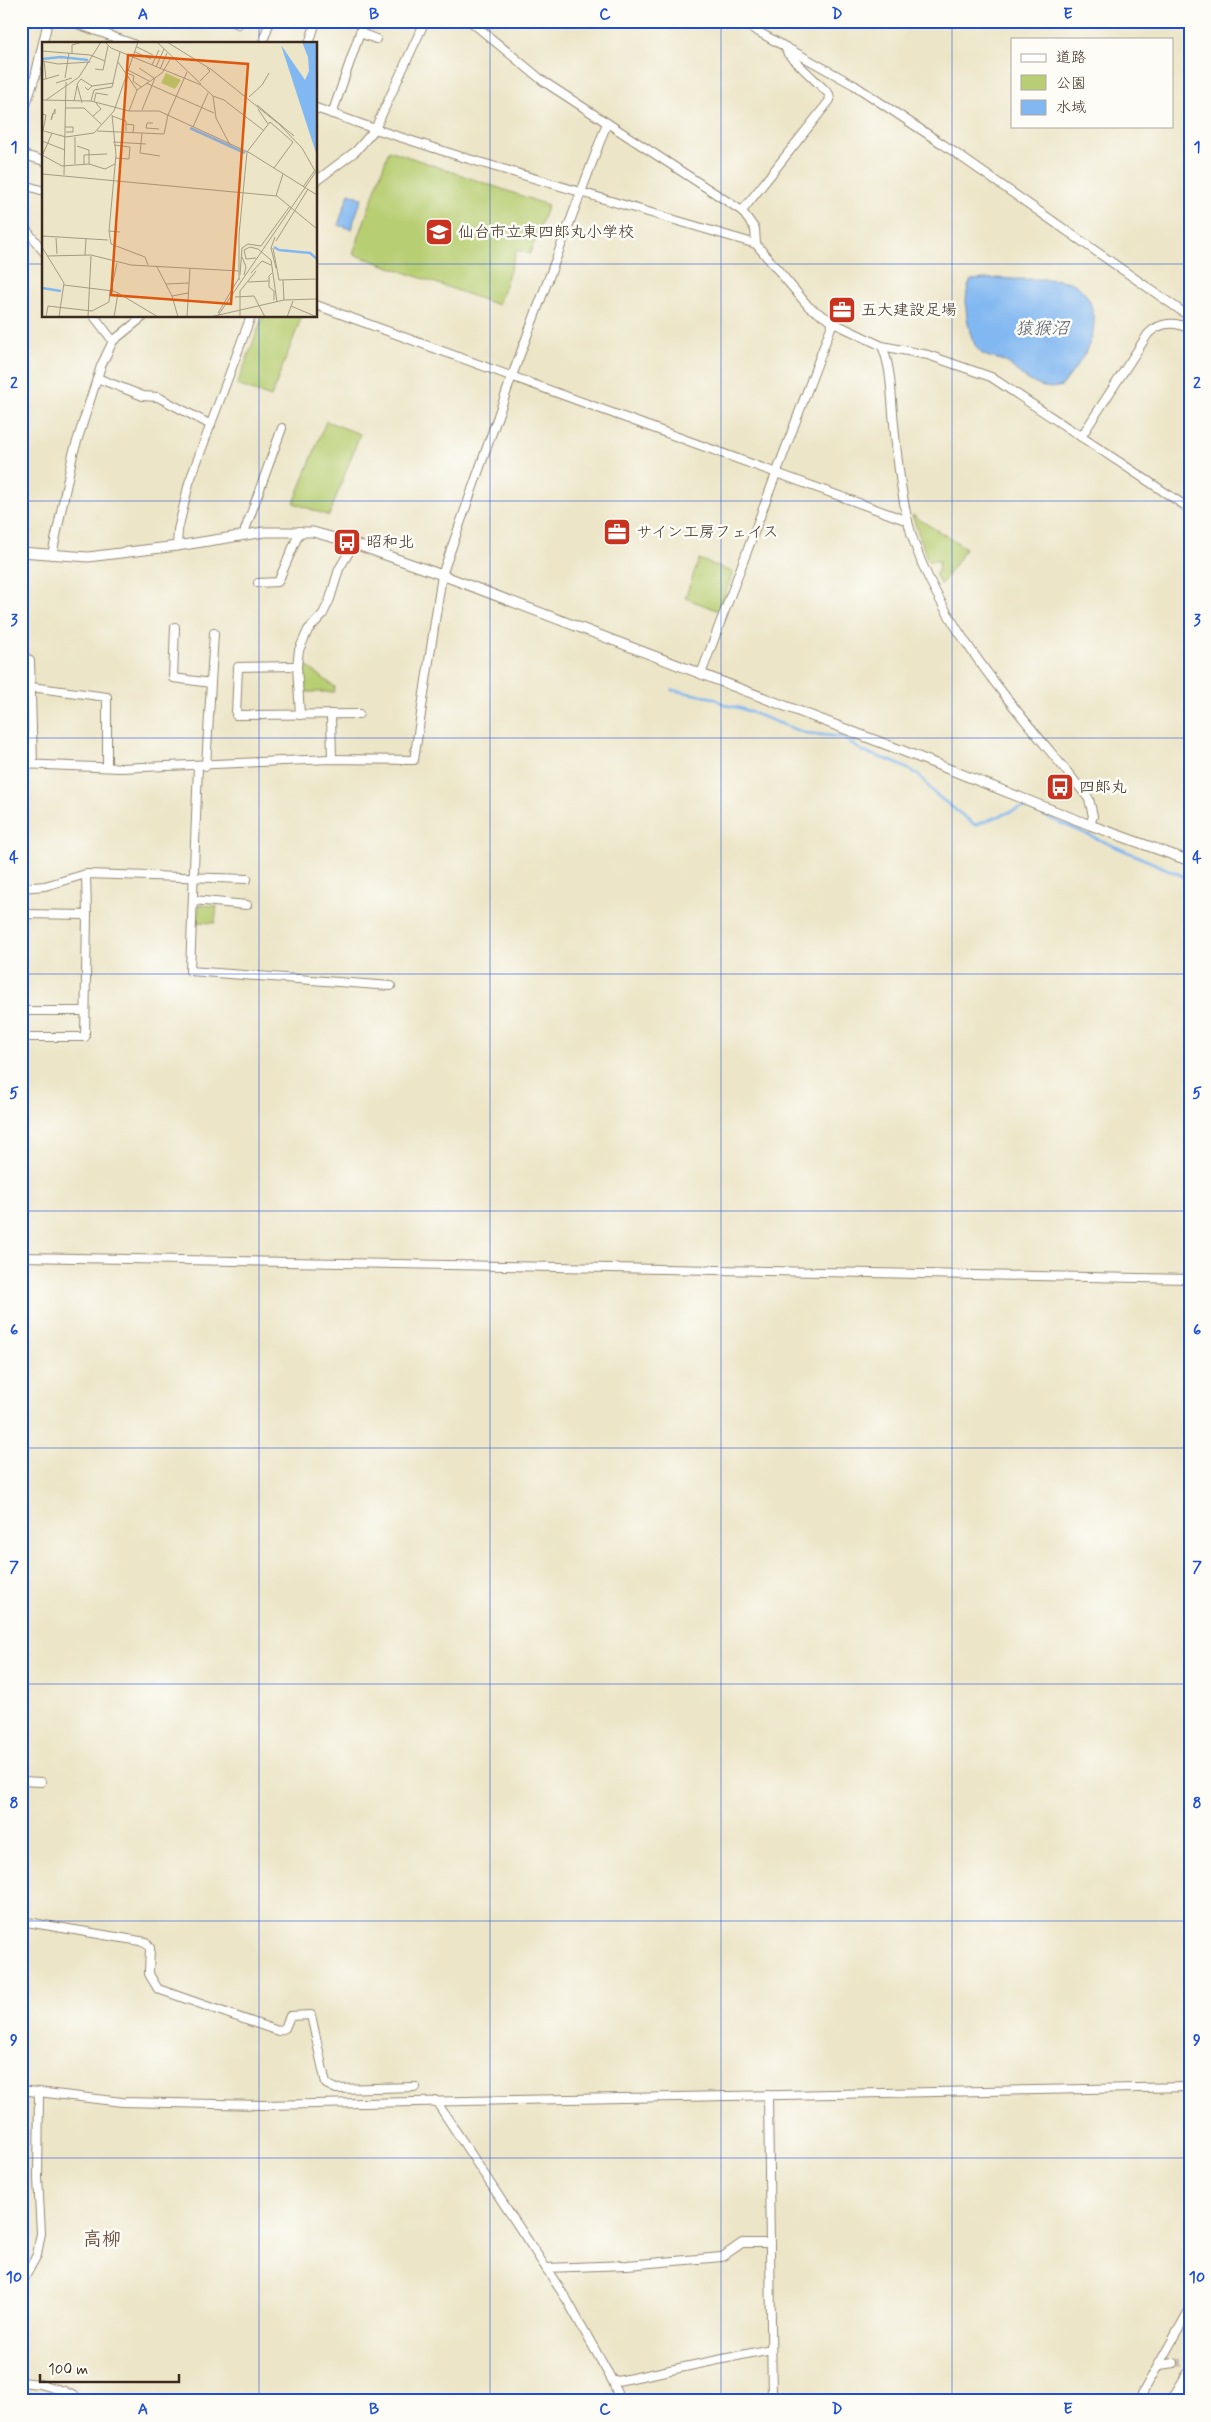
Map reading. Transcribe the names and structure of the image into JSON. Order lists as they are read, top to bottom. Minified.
{"districts":["高柳"],"water":["猿猴沼"],"places":{"school or university":["仙台市立東四郎丸小学校"],"office":["五大建設足場","サイン工房フェイス"],"bus stop":["昭和北","四郎丸"]},"legend":["道路","公園","水域"],"scale_bar":"100 m","grid":{"columns":["A","B","C","D","E"],"rows":["1","2","3","4","5","6","7","8","9","10"]}}
